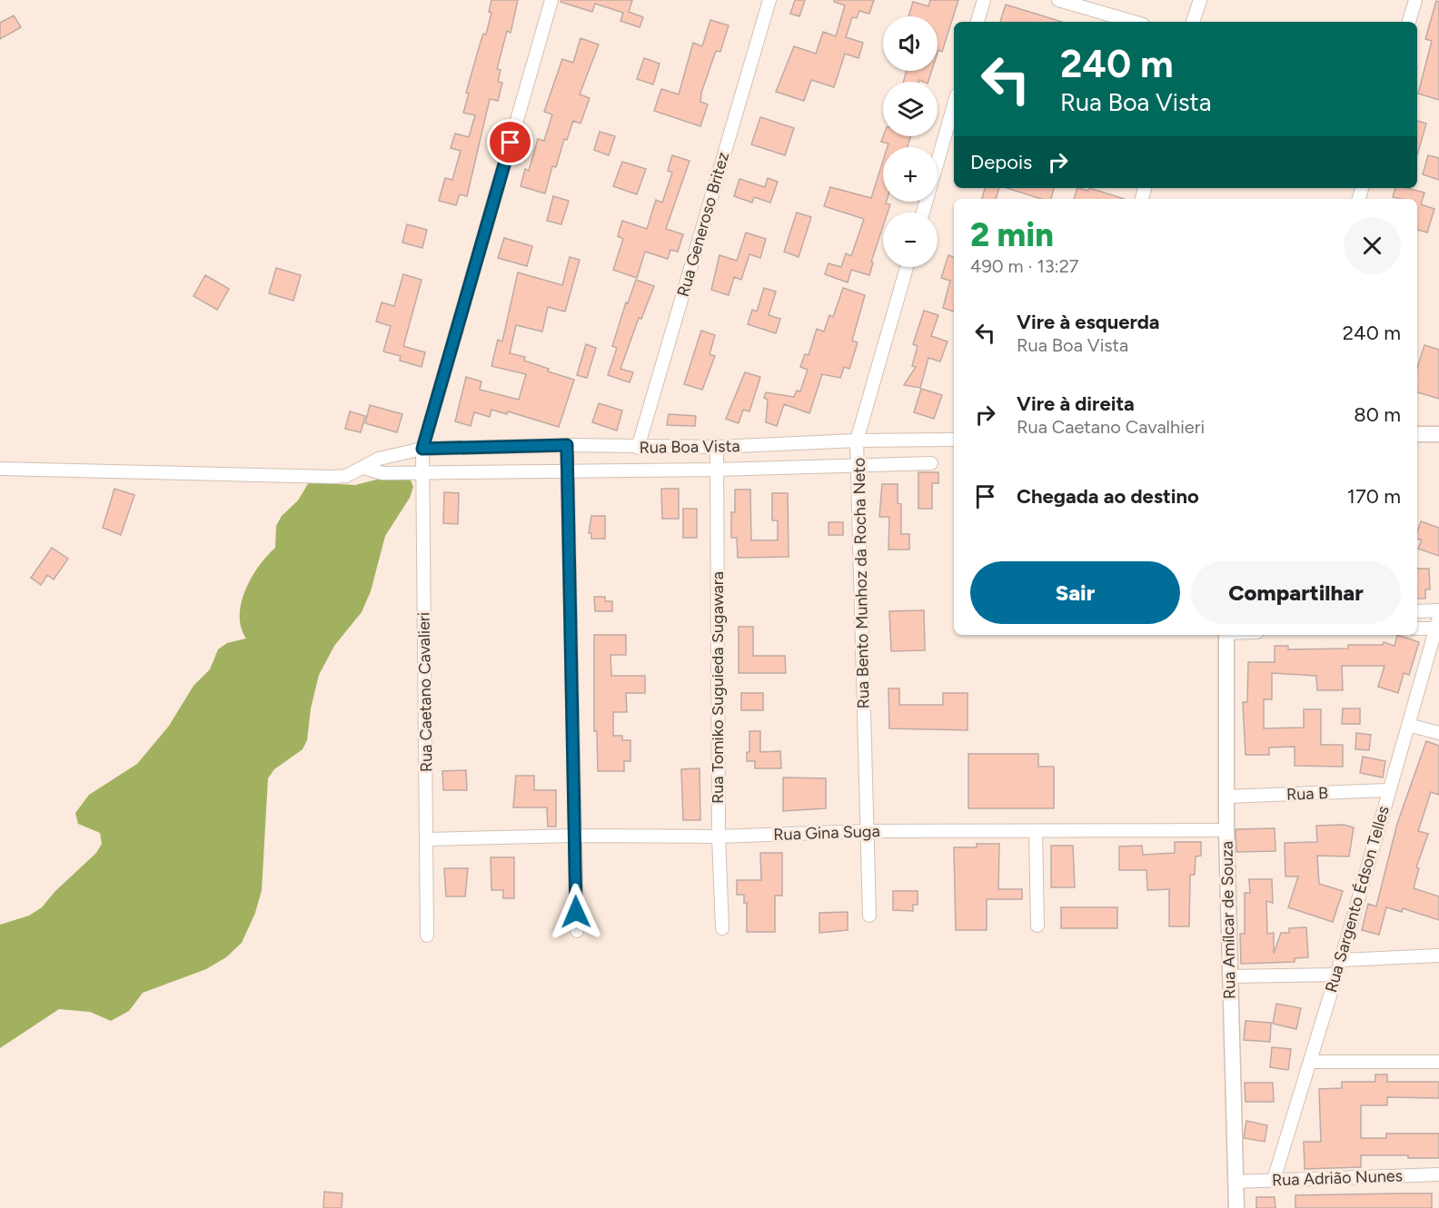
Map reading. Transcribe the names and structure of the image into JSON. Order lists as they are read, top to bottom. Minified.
{"streets":{"street":["Rua Generoso Britez","Rua Boa Vista","Rua Bento Munhoz da Rocha Neto","Rua Tomiko Suguieda Sugawara","Rua Caetano Cavalieri","Rua B","Rua Gina Suga","Rua Sargento Édson Telles","Rua Amílcar de Souza","Rua Adrião Nunes"]},"crossings":[["Rua Generoso Britez","Rua Boa Vista"],["Rua Boa Vista","Rua Bento Munhoz da Rocha Neto"],["Rua Boa Vista","Rua Tomiko Suguieda Sugawara"],["Rua Boa Vista","Rua Caetano Cavalieri"],["Rua Bento Munhoz da Rocha Neto","Rua Gina Suga"],["Rua Tomiko Suguieda Sugawara","Rua Gina Suga"],["Rua Caetano Cavalieri","Rua Gina Suga"],["Rua B","Rua Sargento Édson Telles"],["Rua B","Rua Amílcar de Souza"],["Rua Gina Suga","Rua Amílcar de Souza"],["Rua Sargento Édson Telles","Rua Adrião Nunes"],["Rua Amílcar de Souza","Rua Adrião Nunes"]],"page":{"map_buttons":["+","−"],"turn":["240 m","Rua Boa Vista"],"then":"Depois","heading":["2 min","490 m · 13:27"],"list":[{"name":"Vire à esquerda","note":"Rua Boa Vista","value":"240 m"},{"name":"Vire à direita","note":"Rua Caetano Cavalhieri","value":"80 m"},{"name":"Chegada ao destino","value":"170 m"}],"buttons":["Sair","Compartilhar"]}}
